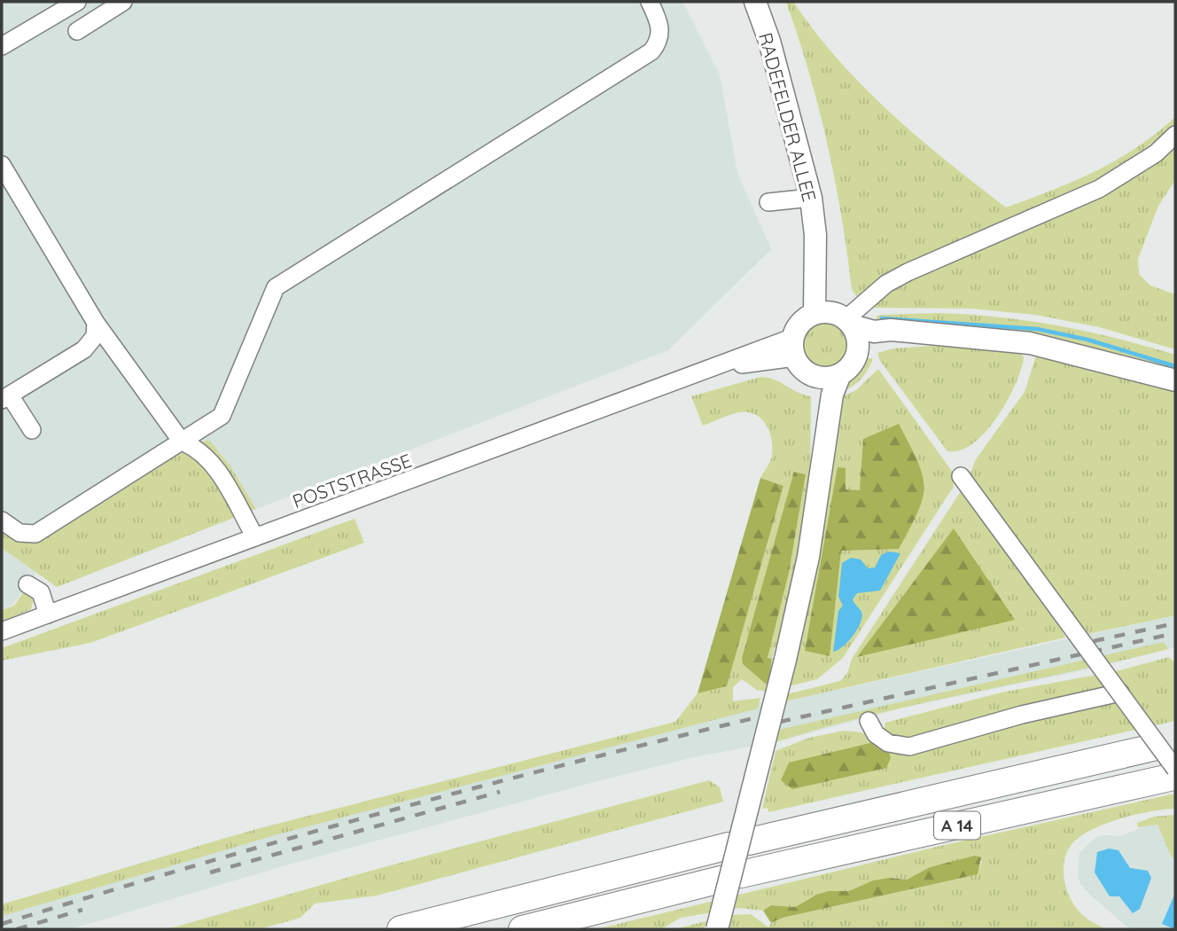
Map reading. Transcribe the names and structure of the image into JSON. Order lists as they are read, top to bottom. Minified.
{"streets":{"highway":["A 14"],"main road":["RADEFELDER ALLEE"],"street":["POSTSTRASSE"]},"crossings":[["RADEFELDER ALLEE","POSTSTRASSE"]]}
